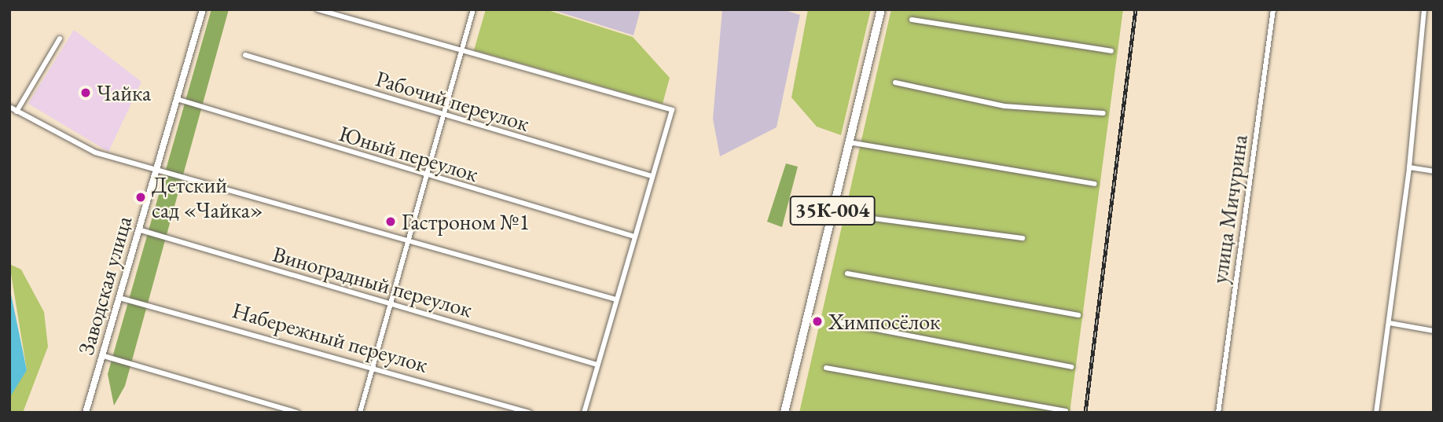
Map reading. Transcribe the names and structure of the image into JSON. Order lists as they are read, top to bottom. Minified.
{"streets":{"main road":["35К-004"],"street":["Рабочий переулок","Юный переулок","улица Мичурина","Виноградный переулок","Заводская улица","Набережный переулок"]},"crossings":[["Юный переулок","Заводская улица"],["Виноградный переулок","Заводская улица"],["Заводская улица","Набережный переулок"]],"places":["Чайка","Детский сад «Чайка»","Гастроном №1","Химпосёлок"]}
